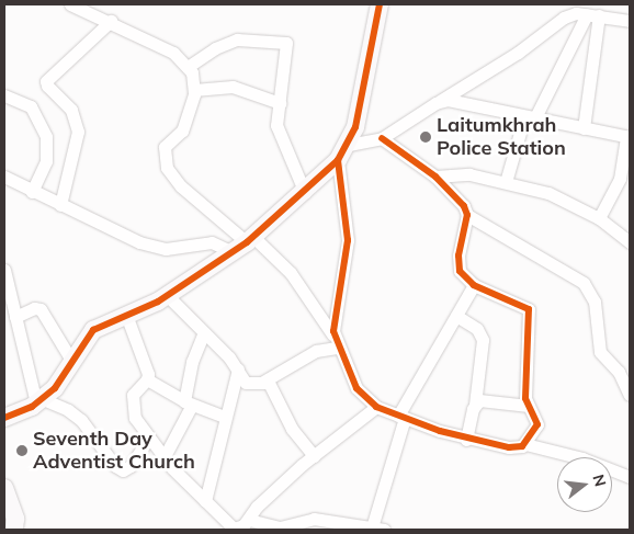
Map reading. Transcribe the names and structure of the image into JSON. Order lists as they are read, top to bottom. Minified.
{"places":["Laitumkhrah Police Station","Seventh Day Adventist Church"],"north":"right"}
